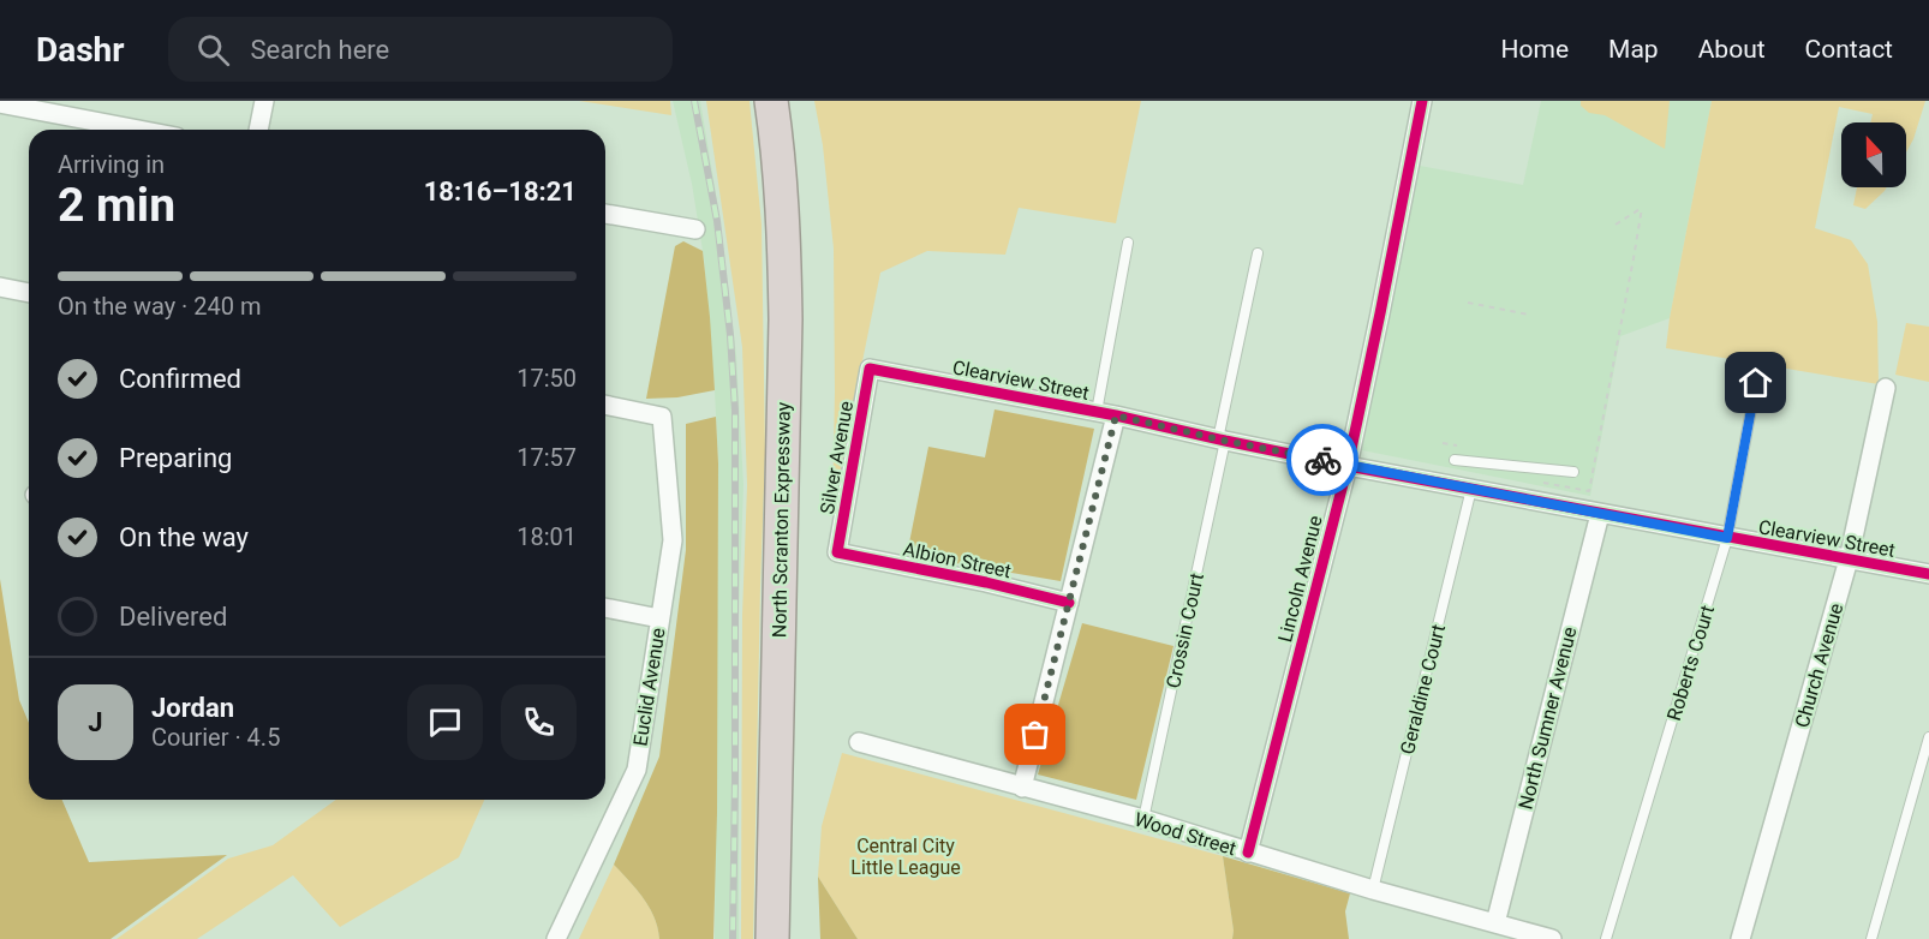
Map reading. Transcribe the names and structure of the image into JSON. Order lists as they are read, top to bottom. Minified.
{"streets":{"highway":["North Scranton Expressway"],"street":["Clearview Street","Silver Avenue","Albion Street","Lincoln Avenue","Church Avenue","Euclid Avenue","North Sumner Avenue","Wood Street"],"lane":["Crossin Court","Roberts Court","Geraldine Court"]},"crossings":[["Clearview Street","Silver Avenue"],["Clearview Street","Lincoln Avenue"],["Clearview Street","Crossin Court"],["Clearview Street","Roberts Court"],["Clearview Street","Church Avenue"],["Clearview Street","Geraldine Court"],["Clearview Street","North Sumner Avenue"],["Silver Avenue","Albion Street"],["Lincoln Avenue","Wood Street"],["Crossin Court","Wood Street"],["Geraldine Court","Wood Street"],["North Sumner Avenue","Wood Street"]],"parks":["Central City Little League"],"north":"top","page":{"header":"Dashr","search":"Search here","nav":["Home","Map","About","Contact"],"heading":["2 min","Arriving in","18:16–18:21"],"panel":["Jordan","Courier · 4.5"],"bar":"On the way · 240 m","list":[["Confirmed","17:50"],["Preparing","17:57"],["On the way","18:01"],"Delivered"],"round":"J"}}
